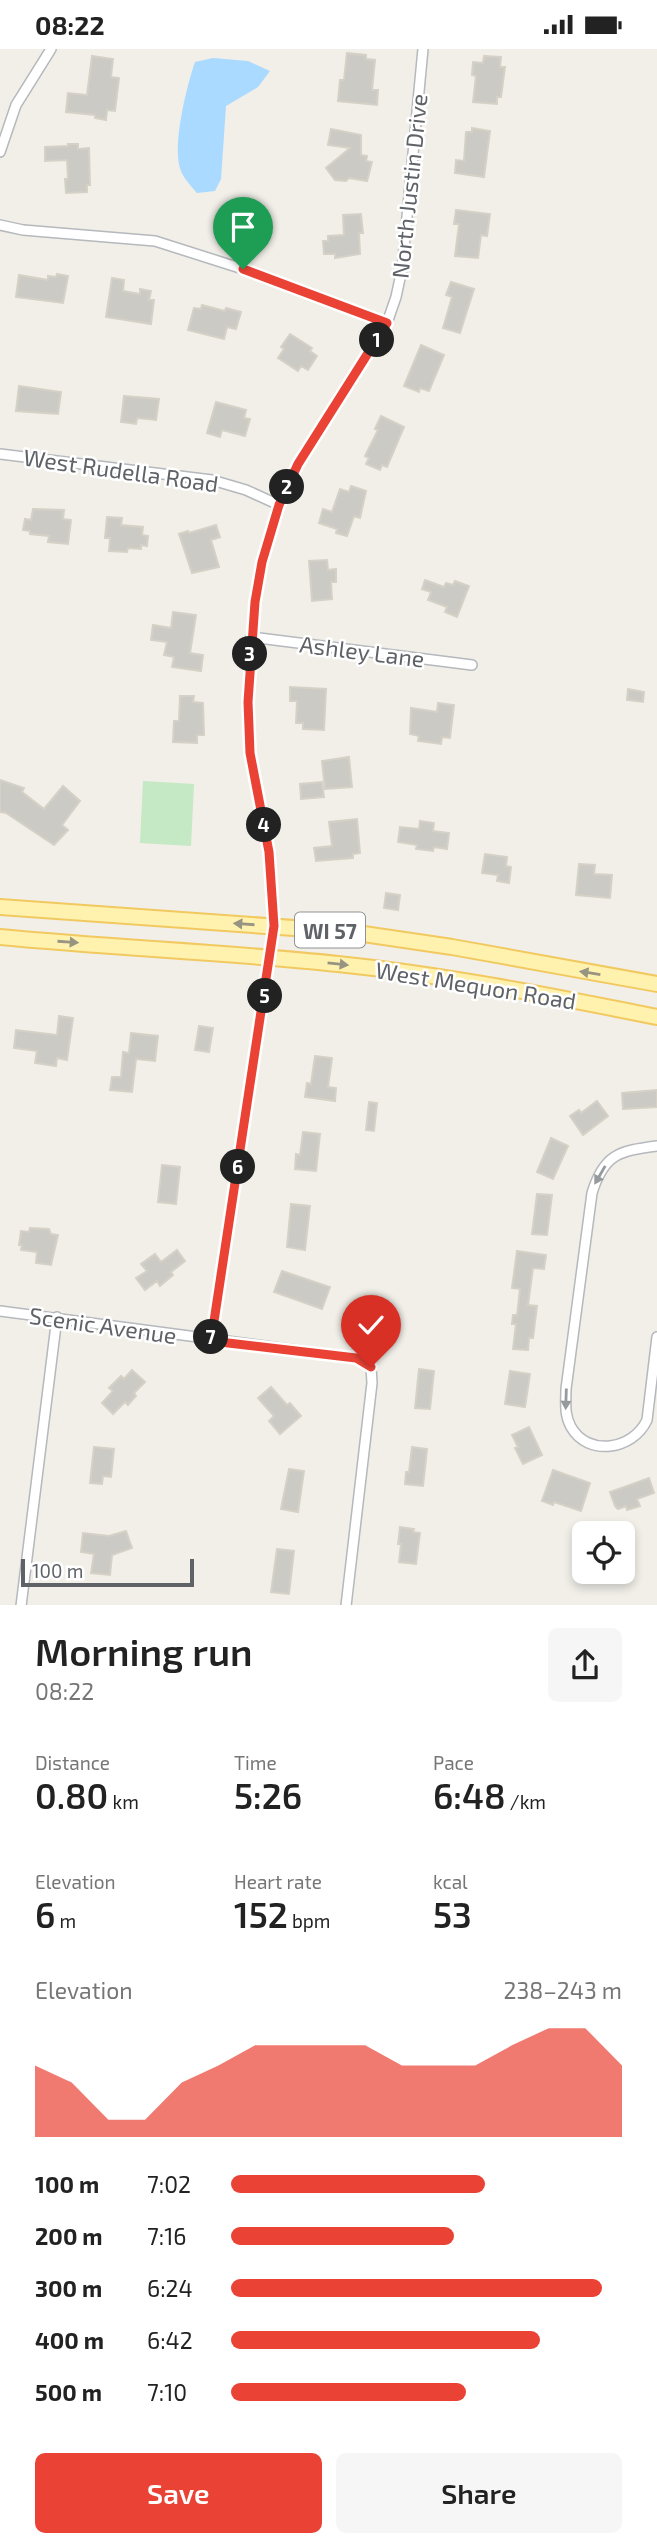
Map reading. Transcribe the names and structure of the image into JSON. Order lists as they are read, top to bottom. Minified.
{"streets":{"main road":["WI 57","West Mequon Road"],"street":["North Justin Drive","West Rudella Road","Ashley Lane","Scenic Avenue"]},"crossings":[["North Justin Drive","West Rudella Road"],["North Justin Drive","Ashley Lane"],["North Justin Drive","West Mequon Road"],["North Justin Drive","Scenic Avenue"]],"scale_bar":"100 m","page":{"status":"08:22","pins":["1","2","3","4","5","6","7"],"scale":"100 m","heading":["Morning run","08:22"],"stats":[["Distance","0.80 km"],["Time","5:26"],["Pace","6:48 /km"],["Elevation","6 m"],["Heart rate","152 bpm"],["kcal","53"]],"chart":["Elevation","238–243 m"],"list":[{"name":"100 m","note":"7:02"},{"name":"200 m","note":"7:16"},{"name":"300 m","note":"6:24"},{"name":"400 m","note":"6:42"},{"name":"500 m","note":"7:10"}],"buttons":["Save","Share"]}}
